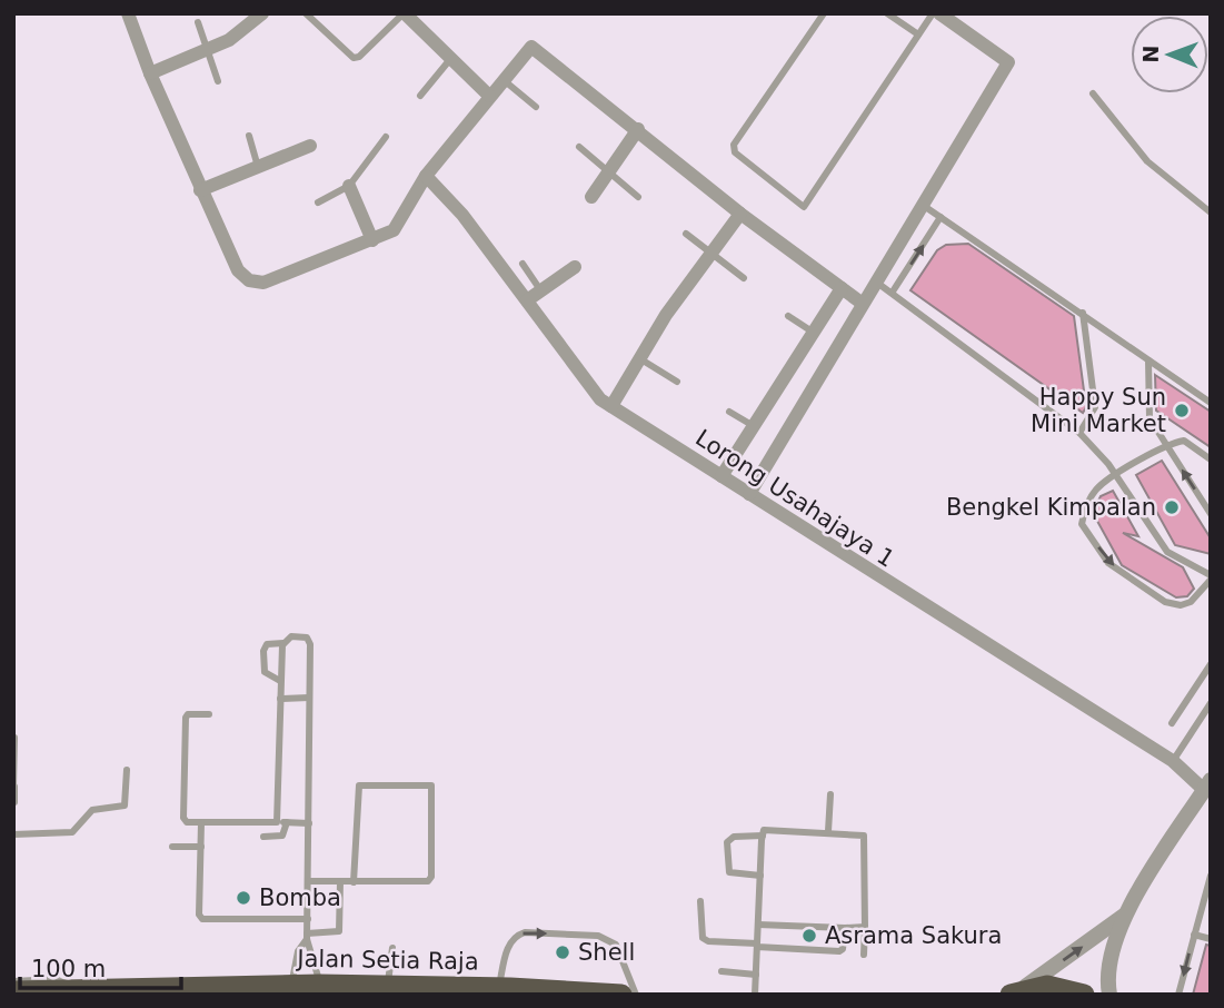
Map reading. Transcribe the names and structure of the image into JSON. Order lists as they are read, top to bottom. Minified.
{"streets":{"highway":["Jalan Setia Raja"],"street":["Lorong Usahajaya 1"]},"places":["Happy Sun Mini Market","Bengkel Kimpalan","Bomba","Asrama Sakura","Shell"],"scale_bar":"100 m","north":"left"}
